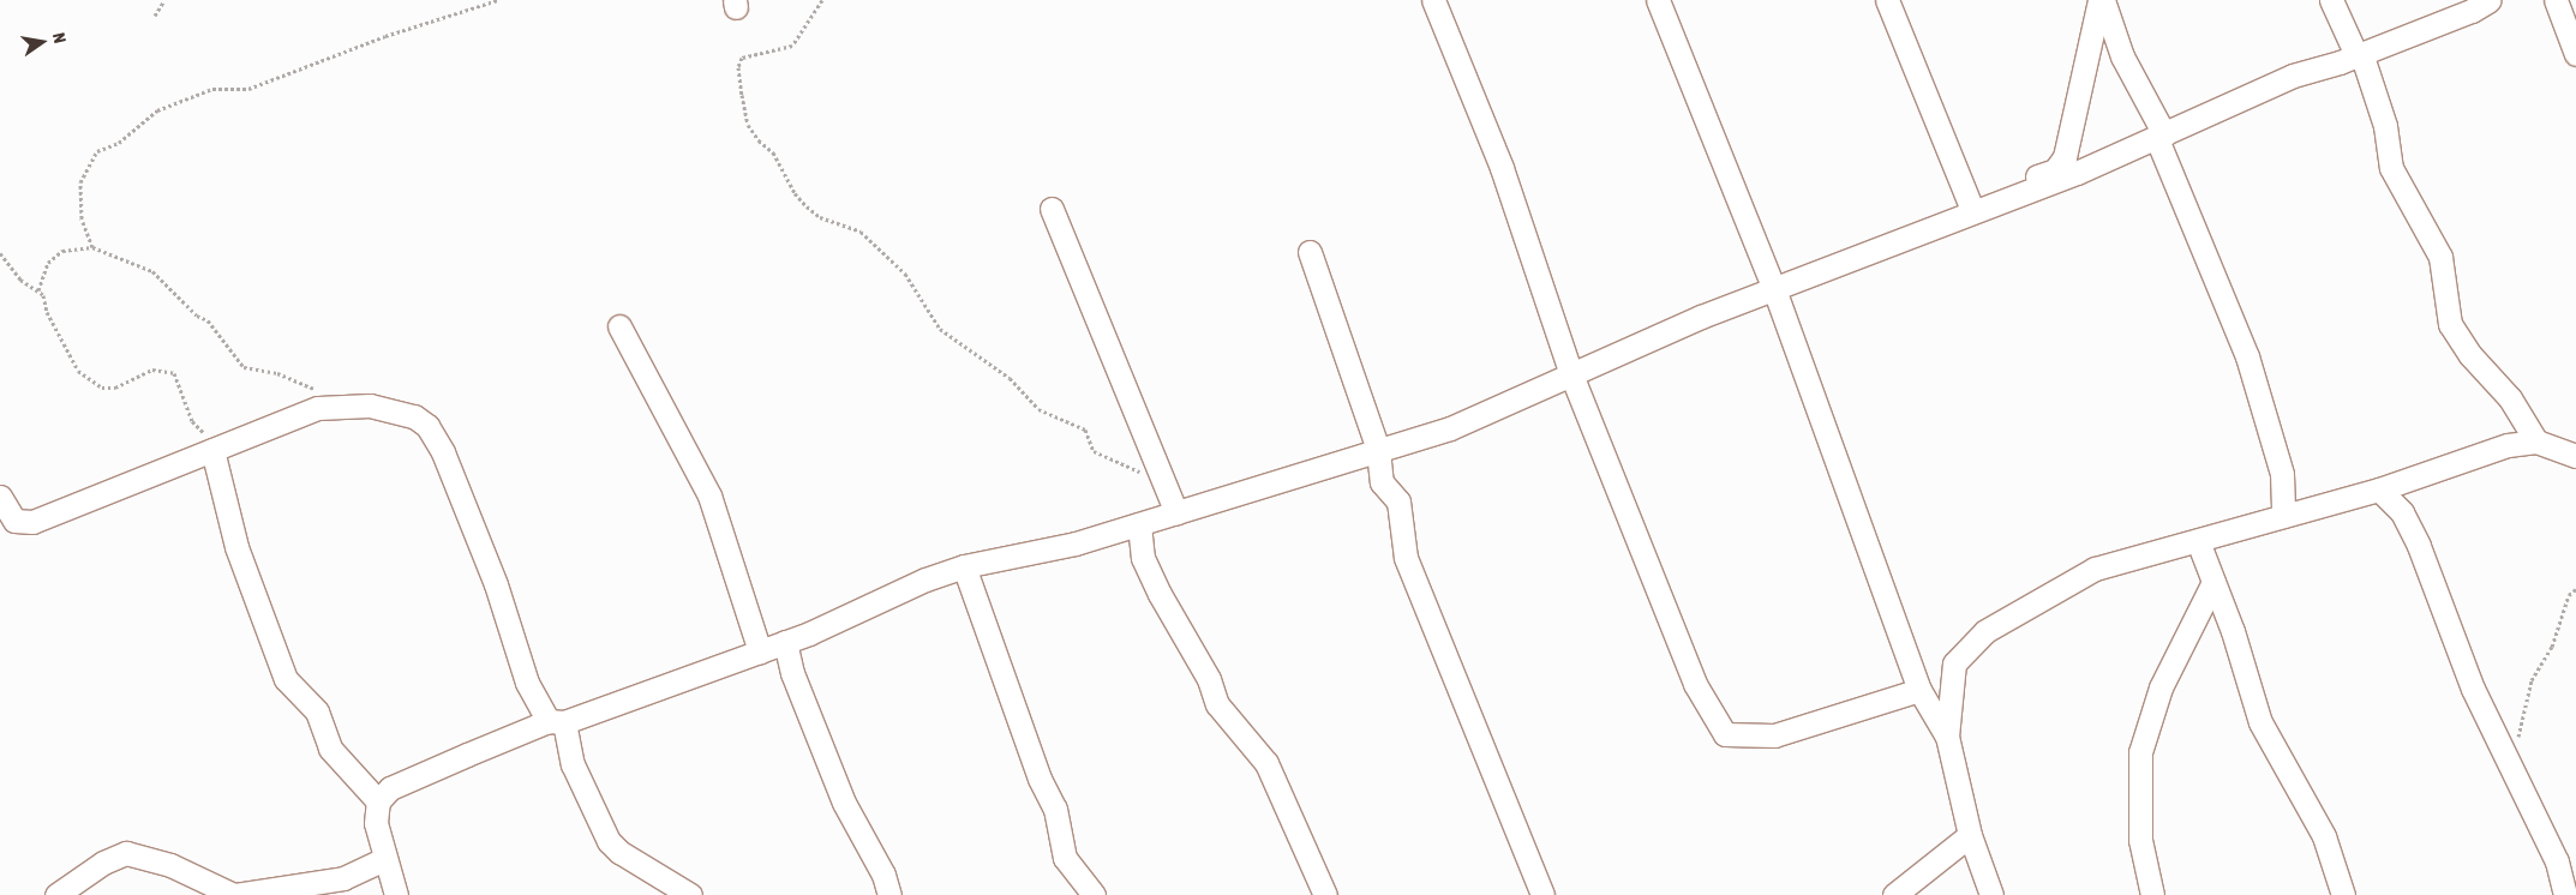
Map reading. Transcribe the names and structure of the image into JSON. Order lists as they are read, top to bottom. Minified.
{"north":"right"}
